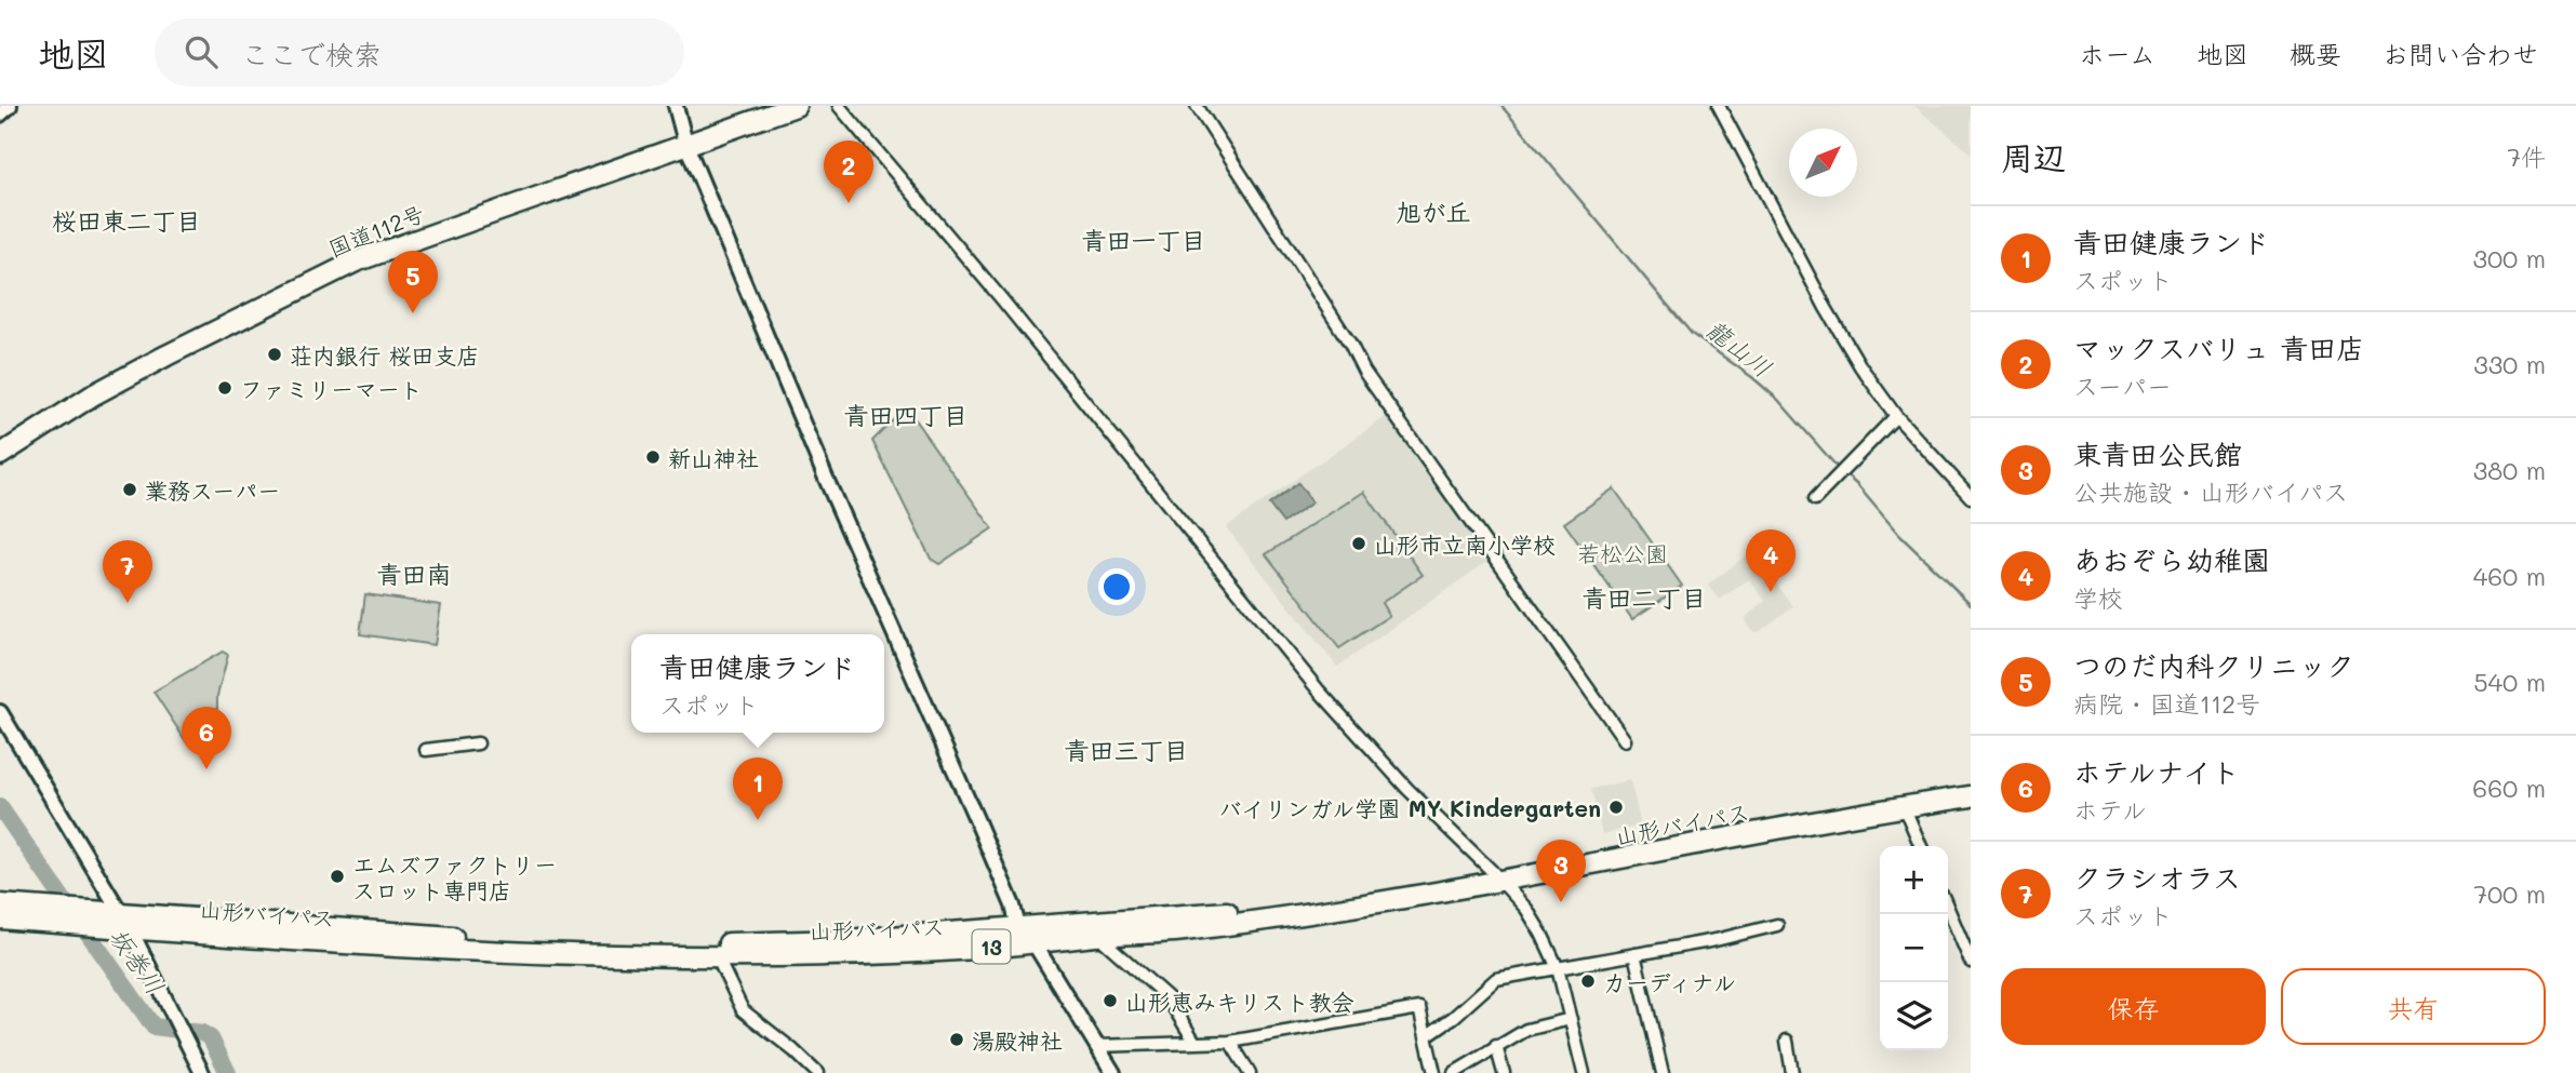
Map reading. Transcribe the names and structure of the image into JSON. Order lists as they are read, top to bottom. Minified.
{"streets":{"highway":["国道112号","山形バイパス","13"]},"districts":["旭が丘","桜田東二丁目","青田一丁目","青田四丁目","青田南","青田二丁目","青田三丁目"],"water":["龍山川","坂巻川"],"parks":["若松公園"],"places":["荘内銀行 桜田支店","ファミリーマート","新山神社","業務スーパー","山形市立南小学校","バイリンガル学園 MY Kindergarten","エムズファクトリー スロット専門店","カーディナル","山形恵みキリスト教会","湯殿神社"],"north":"top right","page":{"header":"地図","search":"ここで検索","nav":["ホーム","地図","概要","お問い合わせ"],"heading":["周辺","7件"],"pins":["2","5","4","7","6","1","3"],"list":[{"mark":"1","name":"青田健康ランド","note":"スポット","value":"300 m"},{"mark":"2","name":"マックスバリュ 青田店","note":"スーパー","value":"330 m"},{"mark":"3","name":"東青田公民館","note":"公共施設 · 山形バイパス","value":"380 m"},{"mark":"4","name":"あおぞら幼稚園","note":"学校","value":"460 m"},{"mark":"5","name":"つのだ内科クリニック","note":"病院 · 国道112号","value":"540 m"},{"mark":"6","name":"ホテルナイト","note":"ホテル","value":"660 m"},{"mark":"7","name":"クラシオラス","note":"スポット","value":"700 m"}],"popup":["青田健康ランド","スポット"],"map_buttons":["+","−"],"buttons":["保存","共有"]}}
